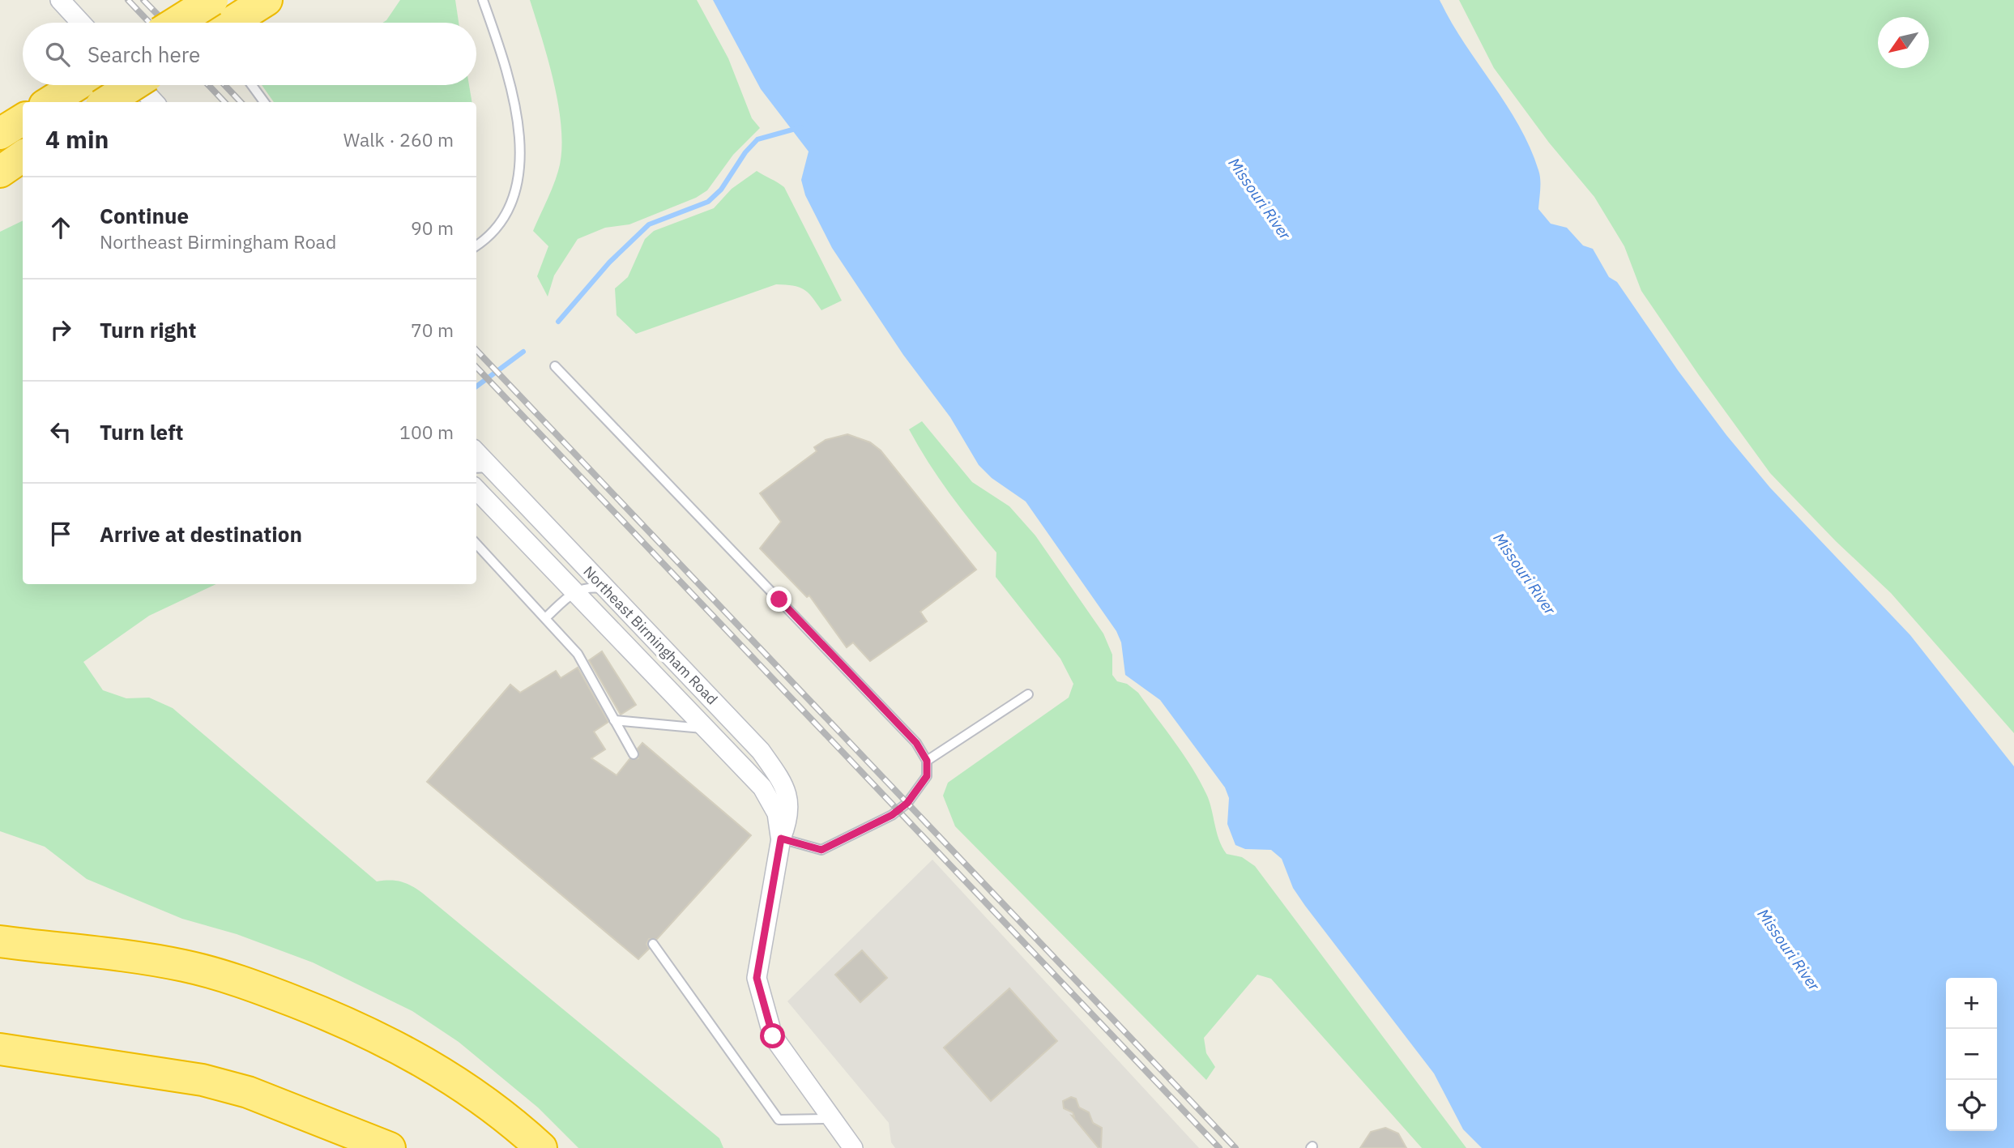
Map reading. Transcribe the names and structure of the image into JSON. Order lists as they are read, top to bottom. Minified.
{"streets":{"street":["Northeast Birmingham Road"]},"water":["Missouri River"],"north":"bottom left","page":{"search":"Search here","heading":["4 min","Walk · 260 m"],"list":[["Continue","Northeast Birmingham Road","90 m"],["Turn right","70 m"],["Turn left","100 m"],"Arrive at destination"],"map_buttons":["+","−"]}}
